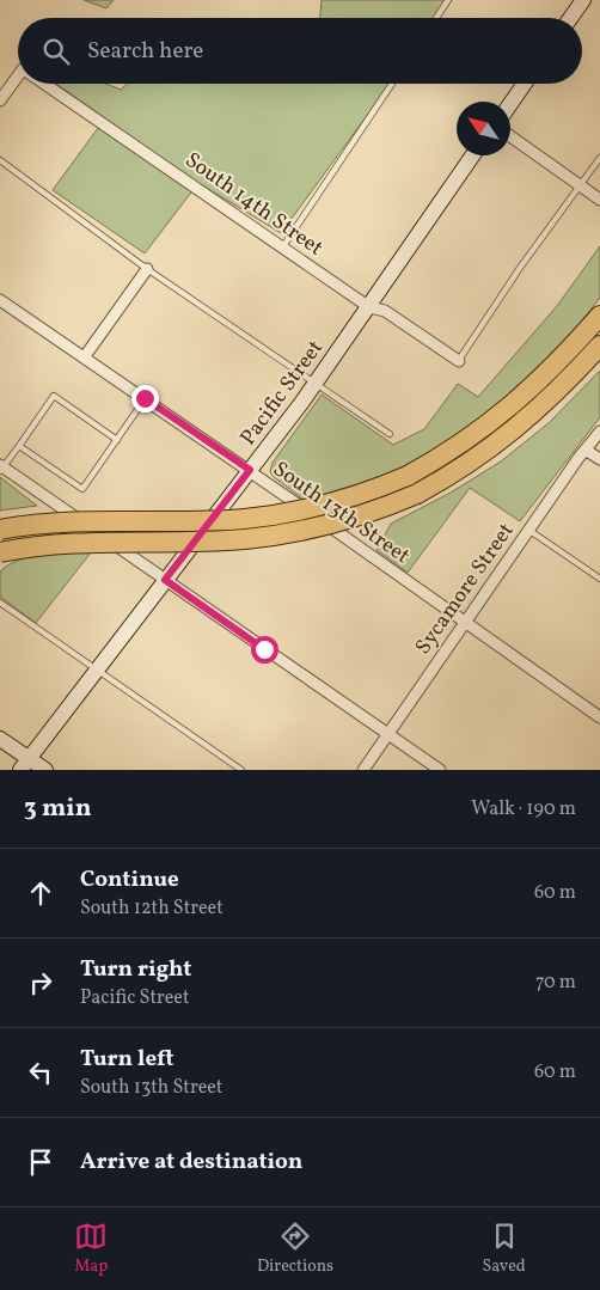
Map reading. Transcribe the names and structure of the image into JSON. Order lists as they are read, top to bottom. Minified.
{"streets":{"street":["South 14th Street","Pacific Street","South 13th Street","Sycamore Street"]},"crossings":[["South 14th Street","Pacific Street"],["Pacific Street","South 13th Street"],["South 13th Street","Sycamore Street"]],"north":"top left","page":{"search":"Search here","heading":["3 min","Walk · 190 m"],"list":[["Continue","South 12th Street","60 m"],["Turn right","Pacific Street","70 m"],["Turn left","South 13th Street","60 m"],"Arrive at destination"],"nav":["Map","Directions","Saved"]}}
